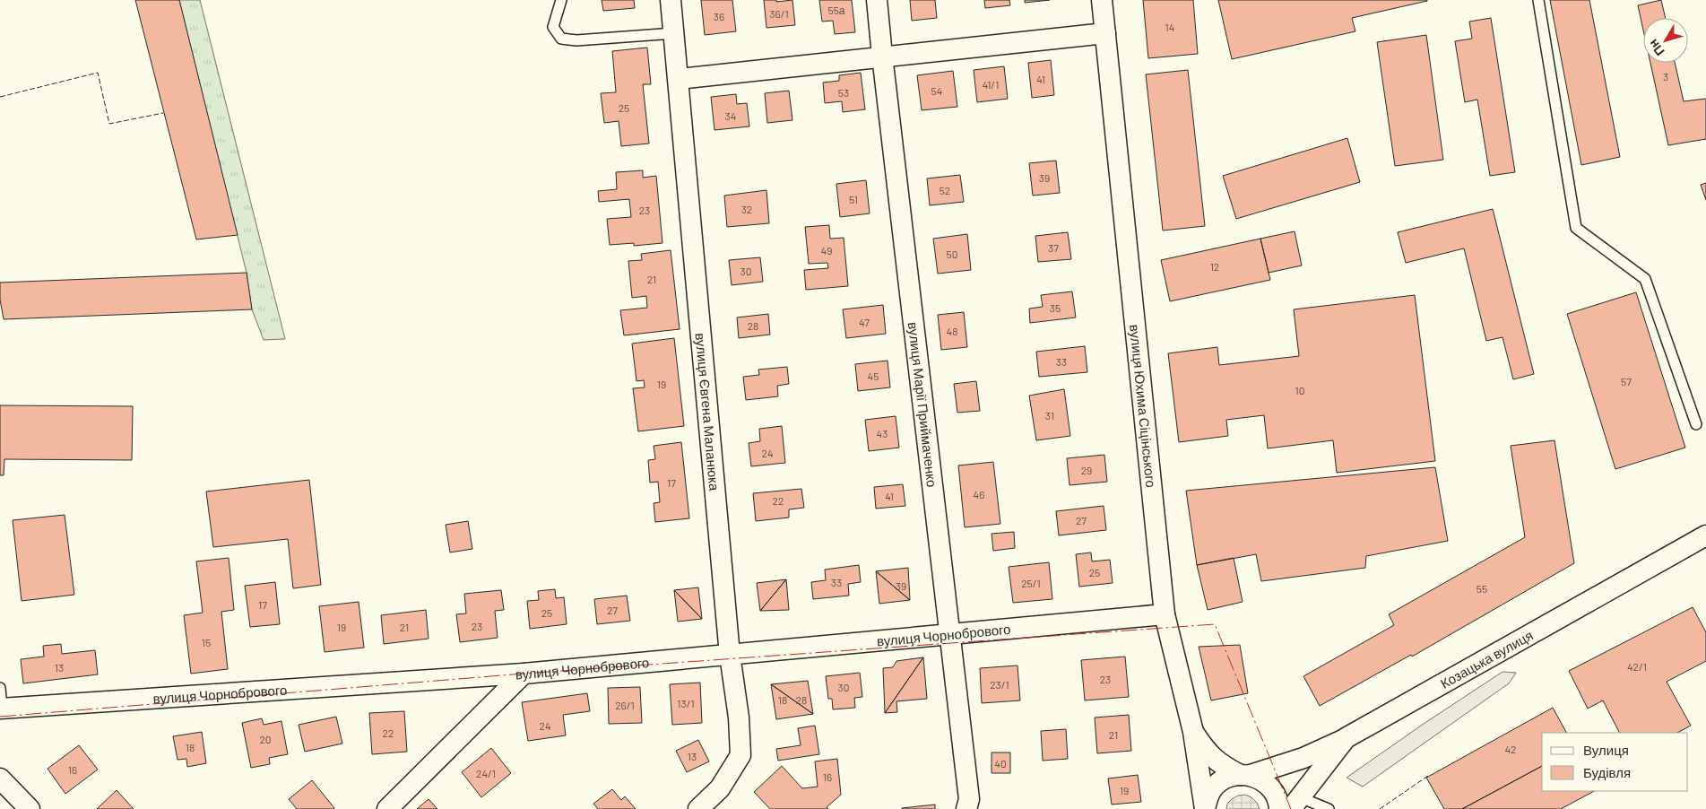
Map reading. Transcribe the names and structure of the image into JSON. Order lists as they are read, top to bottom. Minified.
{"streets":{"street":["вулиця Марії Приймаченко","вулиця Юхима Сіцінського","вулиця Євгена Маланюка","вулиця Чорнобрового","Козацька вулиця"]},"crossings":[["вулиця Марії Приймаченко","вулиця Чорнобрового"],["вулиця Юхима Сіцінського","вулиця Чорнобрового"],["вулиця Євгена Маланюка","вулиця Чорнобрового"]],"house_numbers":["55а","36/1","36","14","3","41","41/1","54","53","25","34","39","52","51","32","23","37","49","50","12","30","21","35","47","28","48","33","45","57","19","10","31","43","24","29","17","46","41","22","27","25","33","25/1","39","55","17","27","25","23","19","21","15","42/1","13","23","23/1","30","18","28","13/1","26/1","24","22","21","20","18","42","13","40","16","24/1","16","19"],"legend":["Вулиця","Будівля"],"north":"bottom left"}
